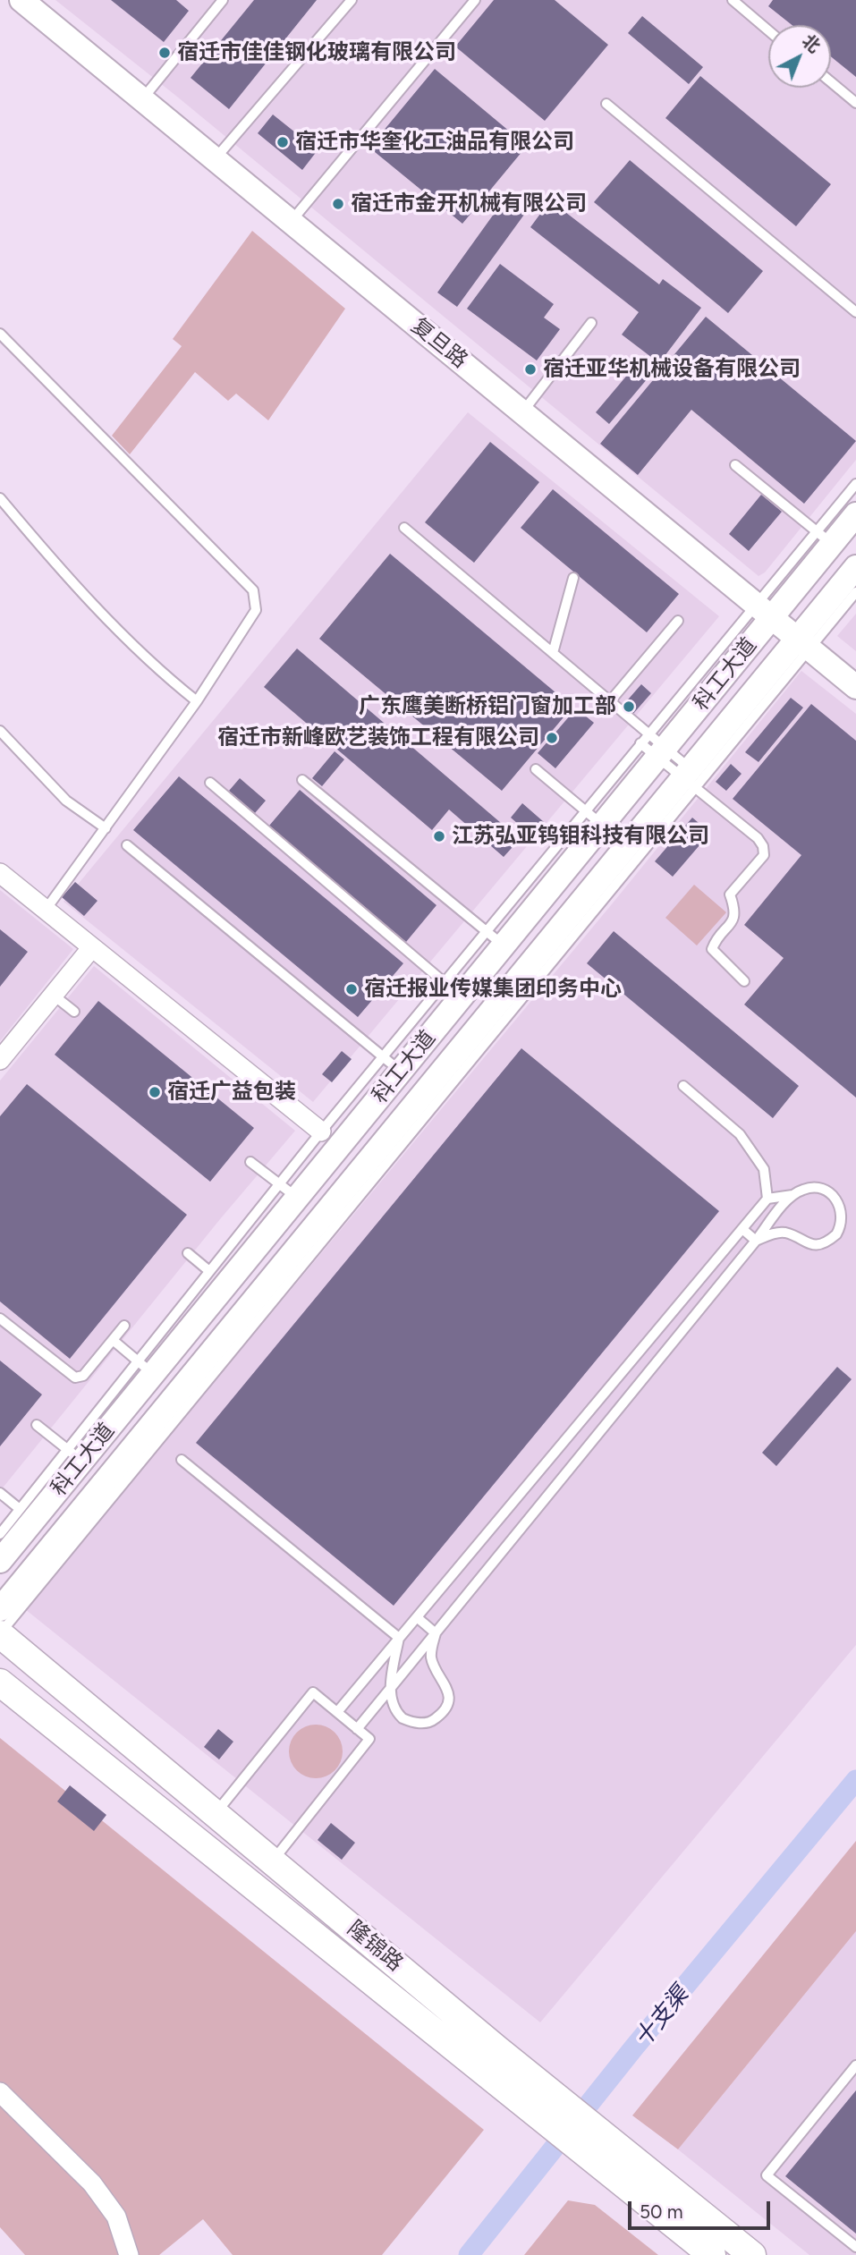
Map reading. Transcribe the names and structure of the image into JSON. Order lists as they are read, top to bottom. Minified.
{"streets":{"main road":["隆锦路"],"street":["复旦路","科工大道"]},"crossings":[["复旦路","科工大道"]],"water":["十支渠"],"places":["宿迁市佳佳钢化玻璃有限公司","宿迁市华奎化工油品有限公司","宿迁市金开机械有限公司","宿迁亚华机械设备有限公司","广东鹰美断桥铝门窗加工部","宿迁市新峰欧艺装饰工程有限公司","江苏弘亚钨钼科技有限公司","宿迁报业传媒集团印务中心","宿迁广益包装"],"scale_bar":"50 m","north":"top right"}
